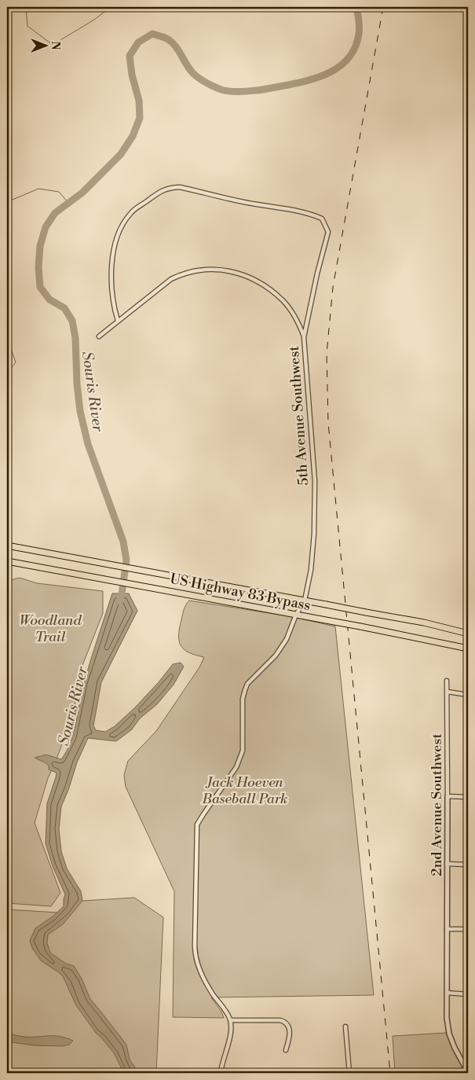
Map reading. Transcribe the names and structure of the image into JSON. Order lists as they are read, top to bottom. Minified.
{"streets":{"highway":["US Highway 83 Bypass"],"street":["5th Avenue Southwest","2nd Avenue Southwest"]},"crossings":[["5th Avenue Southwest","US Highway 83 Bypass"]],"water":["Souris River"],"parks":["Woodland Trail","Jack Hoeven Baseball Park"],"north":"right"}
